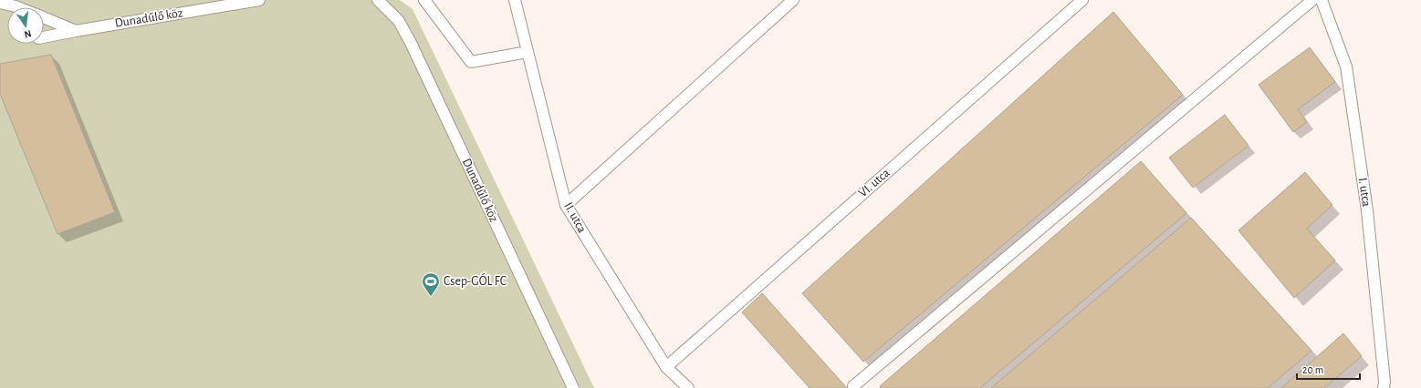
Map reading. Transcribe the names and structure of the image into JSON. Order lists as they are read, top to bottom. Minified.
{"streets":{"lane":["Dunadűlő köz","VI. utca","I. utca","II. utca"]},"crossings":[["VI. utca","II. utca"]],"places":{"sports":["Csep-GÓL FC"]},"scale_bar":"20 m","north":"bottom"}
